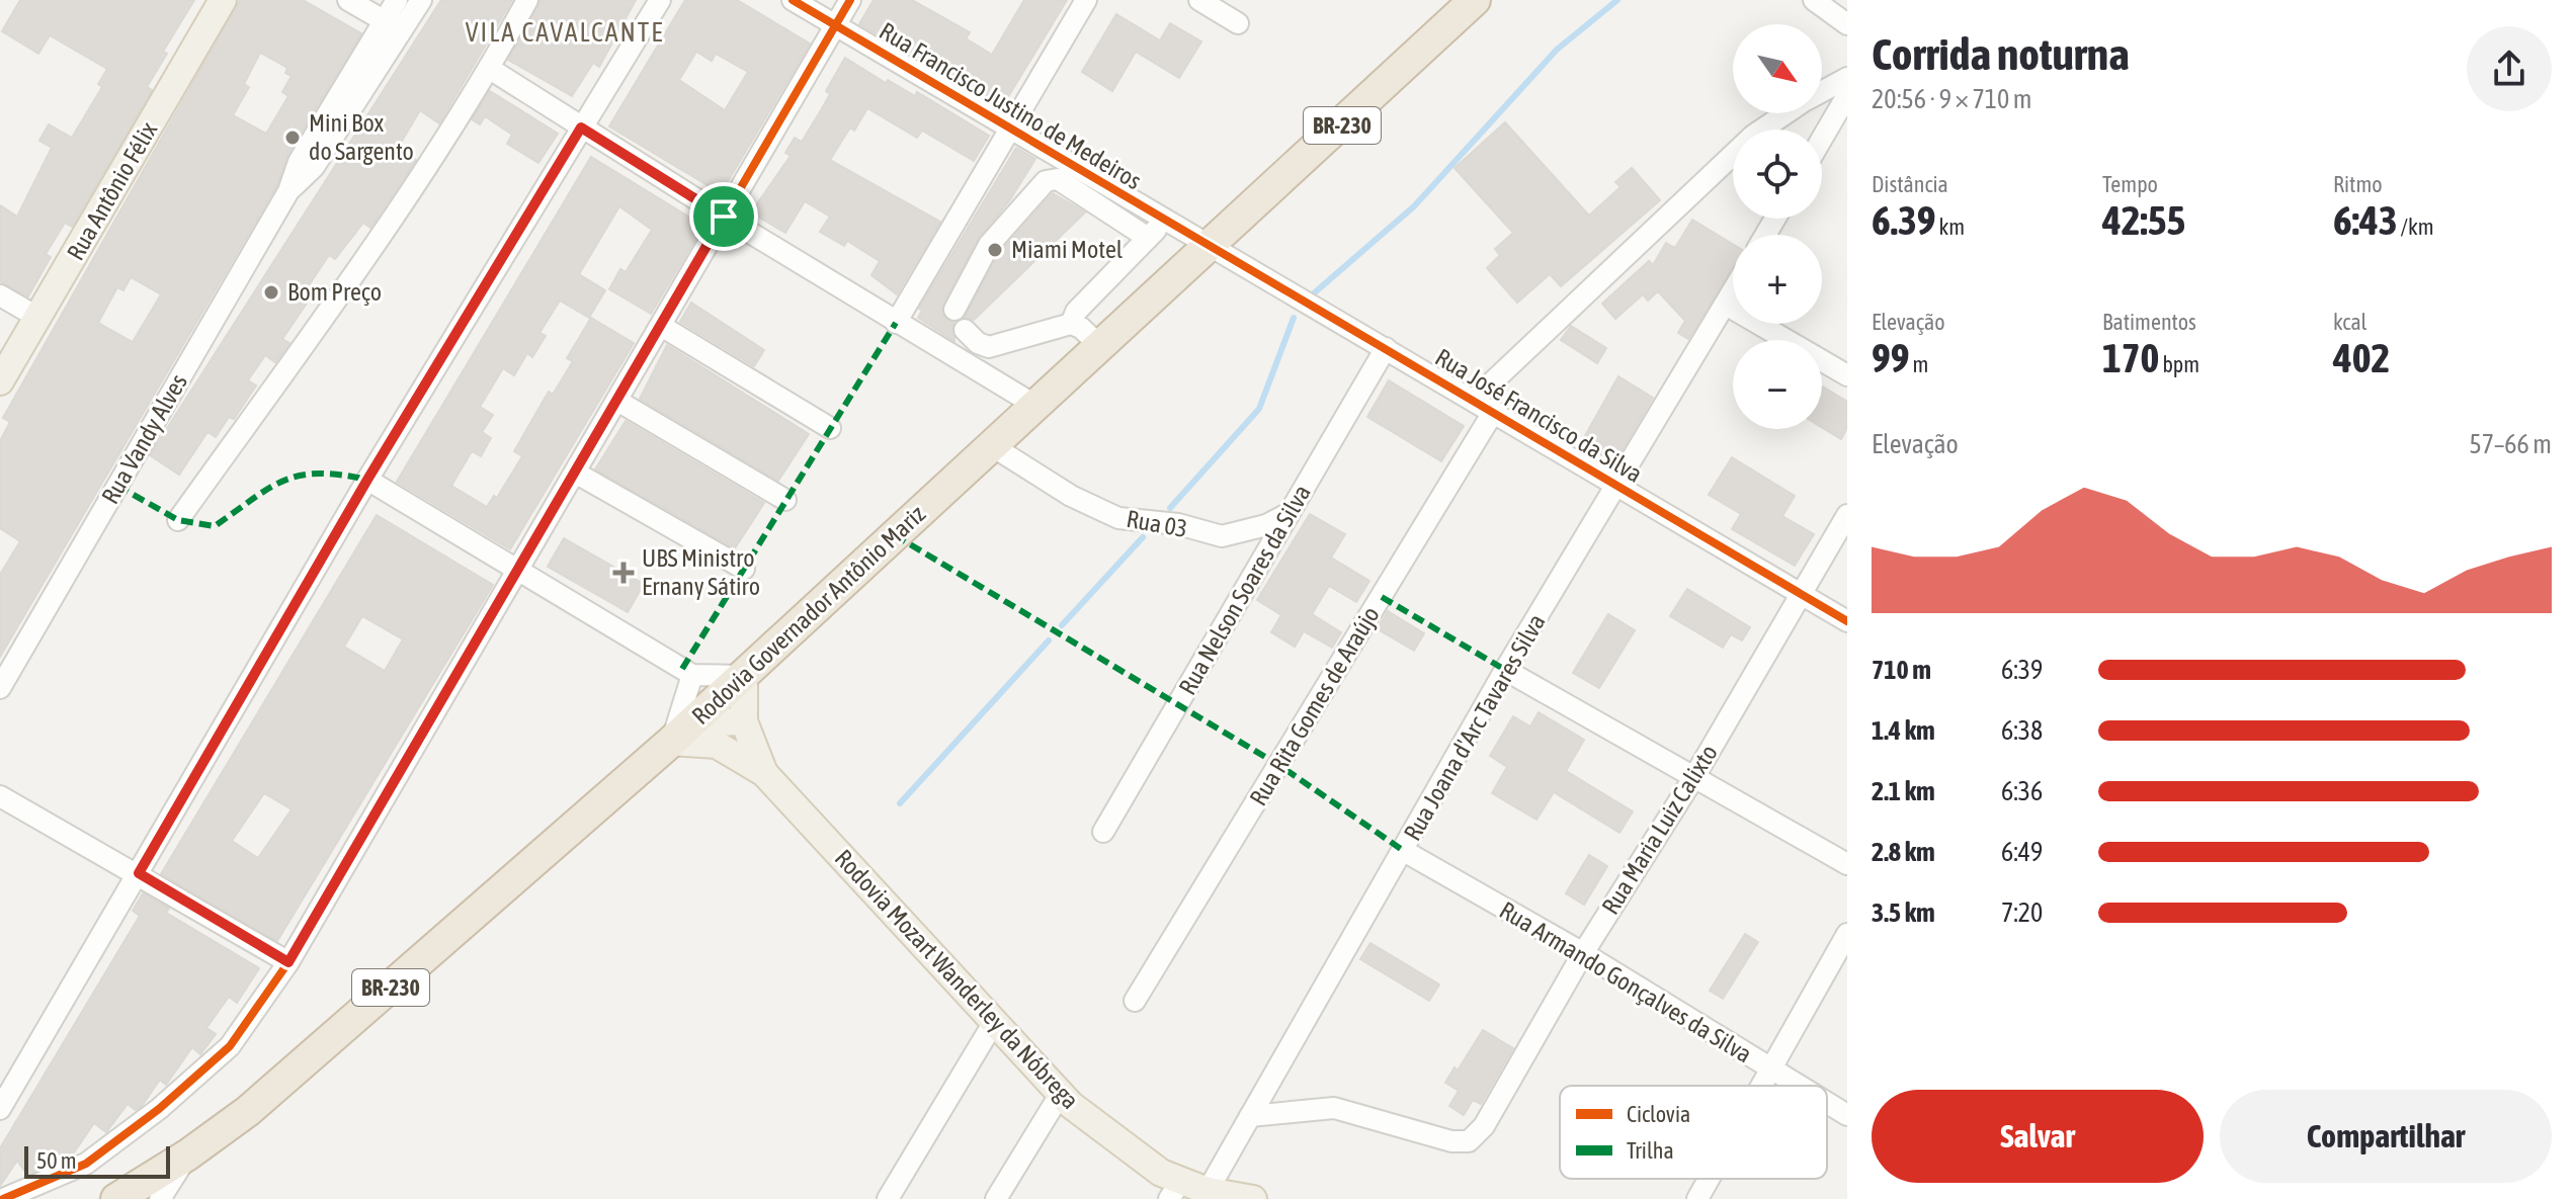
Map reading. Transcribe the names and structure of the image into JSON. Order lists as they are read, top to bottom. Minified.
{"streets":{"highway":["BR-230","Rodovia Governador Antônio Mariz"],"main road":["Rua Antônio Félix","Rodovia Mozart Wanderley da Nóbrega"],"street":["Rua Francisco Justino de Medeiros","Rua José Francisco da Silva","Rua Vandy Alves","Rua 03","Rua Nelson Soares da Silva","Rua Rita Gomes de Araújo","Rua Joana d'Arc Tavares Silva","Rua Maria Luiz Calixto","Rua Armando Gonçalves da Silva"]},"crossings":[["Rua Francisco Justino de Medeiros","Rua José Francisco da Silva"],["Rua Francisco Justino de Medeiros","Rodovia Governador Antônio Mariz"],["Rua José Francisco da Silva","Rua Nelson Soares da Silva"],["Rua José Francisco da Silva","Rodovia Governador Antônio Mariz"],["Rua José Francisco da Silva","Rua Rita Gomes de Araújo"],["Rua José Francisco da Silva","Rua Joana d'Arc Tavares Silva"],["Rua José Francisco da Silva","Rua Maria Luiz Calixto"],["Rua 03","Rua Nelson Soares da Silva"],["Rua 03","Rodovia Governador Antônio Mariz"],["Rodovia Governador Antônio Mariz","Rodovia Mozart Wanderley da Nóbrega"],["Rua Joana d'Arc Tavares Silva","Rua Maria Luiz Calixto"],["Rua Joana d'Arc Tavares Silva","Rodovia Mozart Wanderley da Nóbrega"],["Rua Joana d'Arc Tavares Silva","Rua Armando Gonçalves da Silva"],["Rua Maria Luiz Calixto","Rua Armando Gonçalves da Silva"]],"districts":["VILA CAVALCANTE"],"places":{"other":["Mini Box do Sargento","Miami Motel","Bom Preço"],"health":["UBS Ministro Ernany Sátiro"]},"legend":["Ciclovia","Trilha"],"scale_bar":"50 m","north":"bottom right","page":{"heading":["Corrida noturna","20:56 · 9 × 710 m"],"map_buttons":["+","−"],"stats":[["Distância","6.39 km"],["Tempo","42:55"],["Ritmo","6:43 /km"],["Elevação","99 m"],["Batimentos","170 bpm"],["kcal","402"]],"chart":["Elevação","57–66 m"],"list":[{"name":"710 m","note":"6:39"},{"name":"1.4 km","note":"6:38"},{"name":"2.1 km","note":"6:36"},{"name":"2.8 km","note":"6:49"},{"name":"3.5 km","note":"7:20"}],"buttons":["Salvar","Compartilhar"],"scale":"50 m"}}
